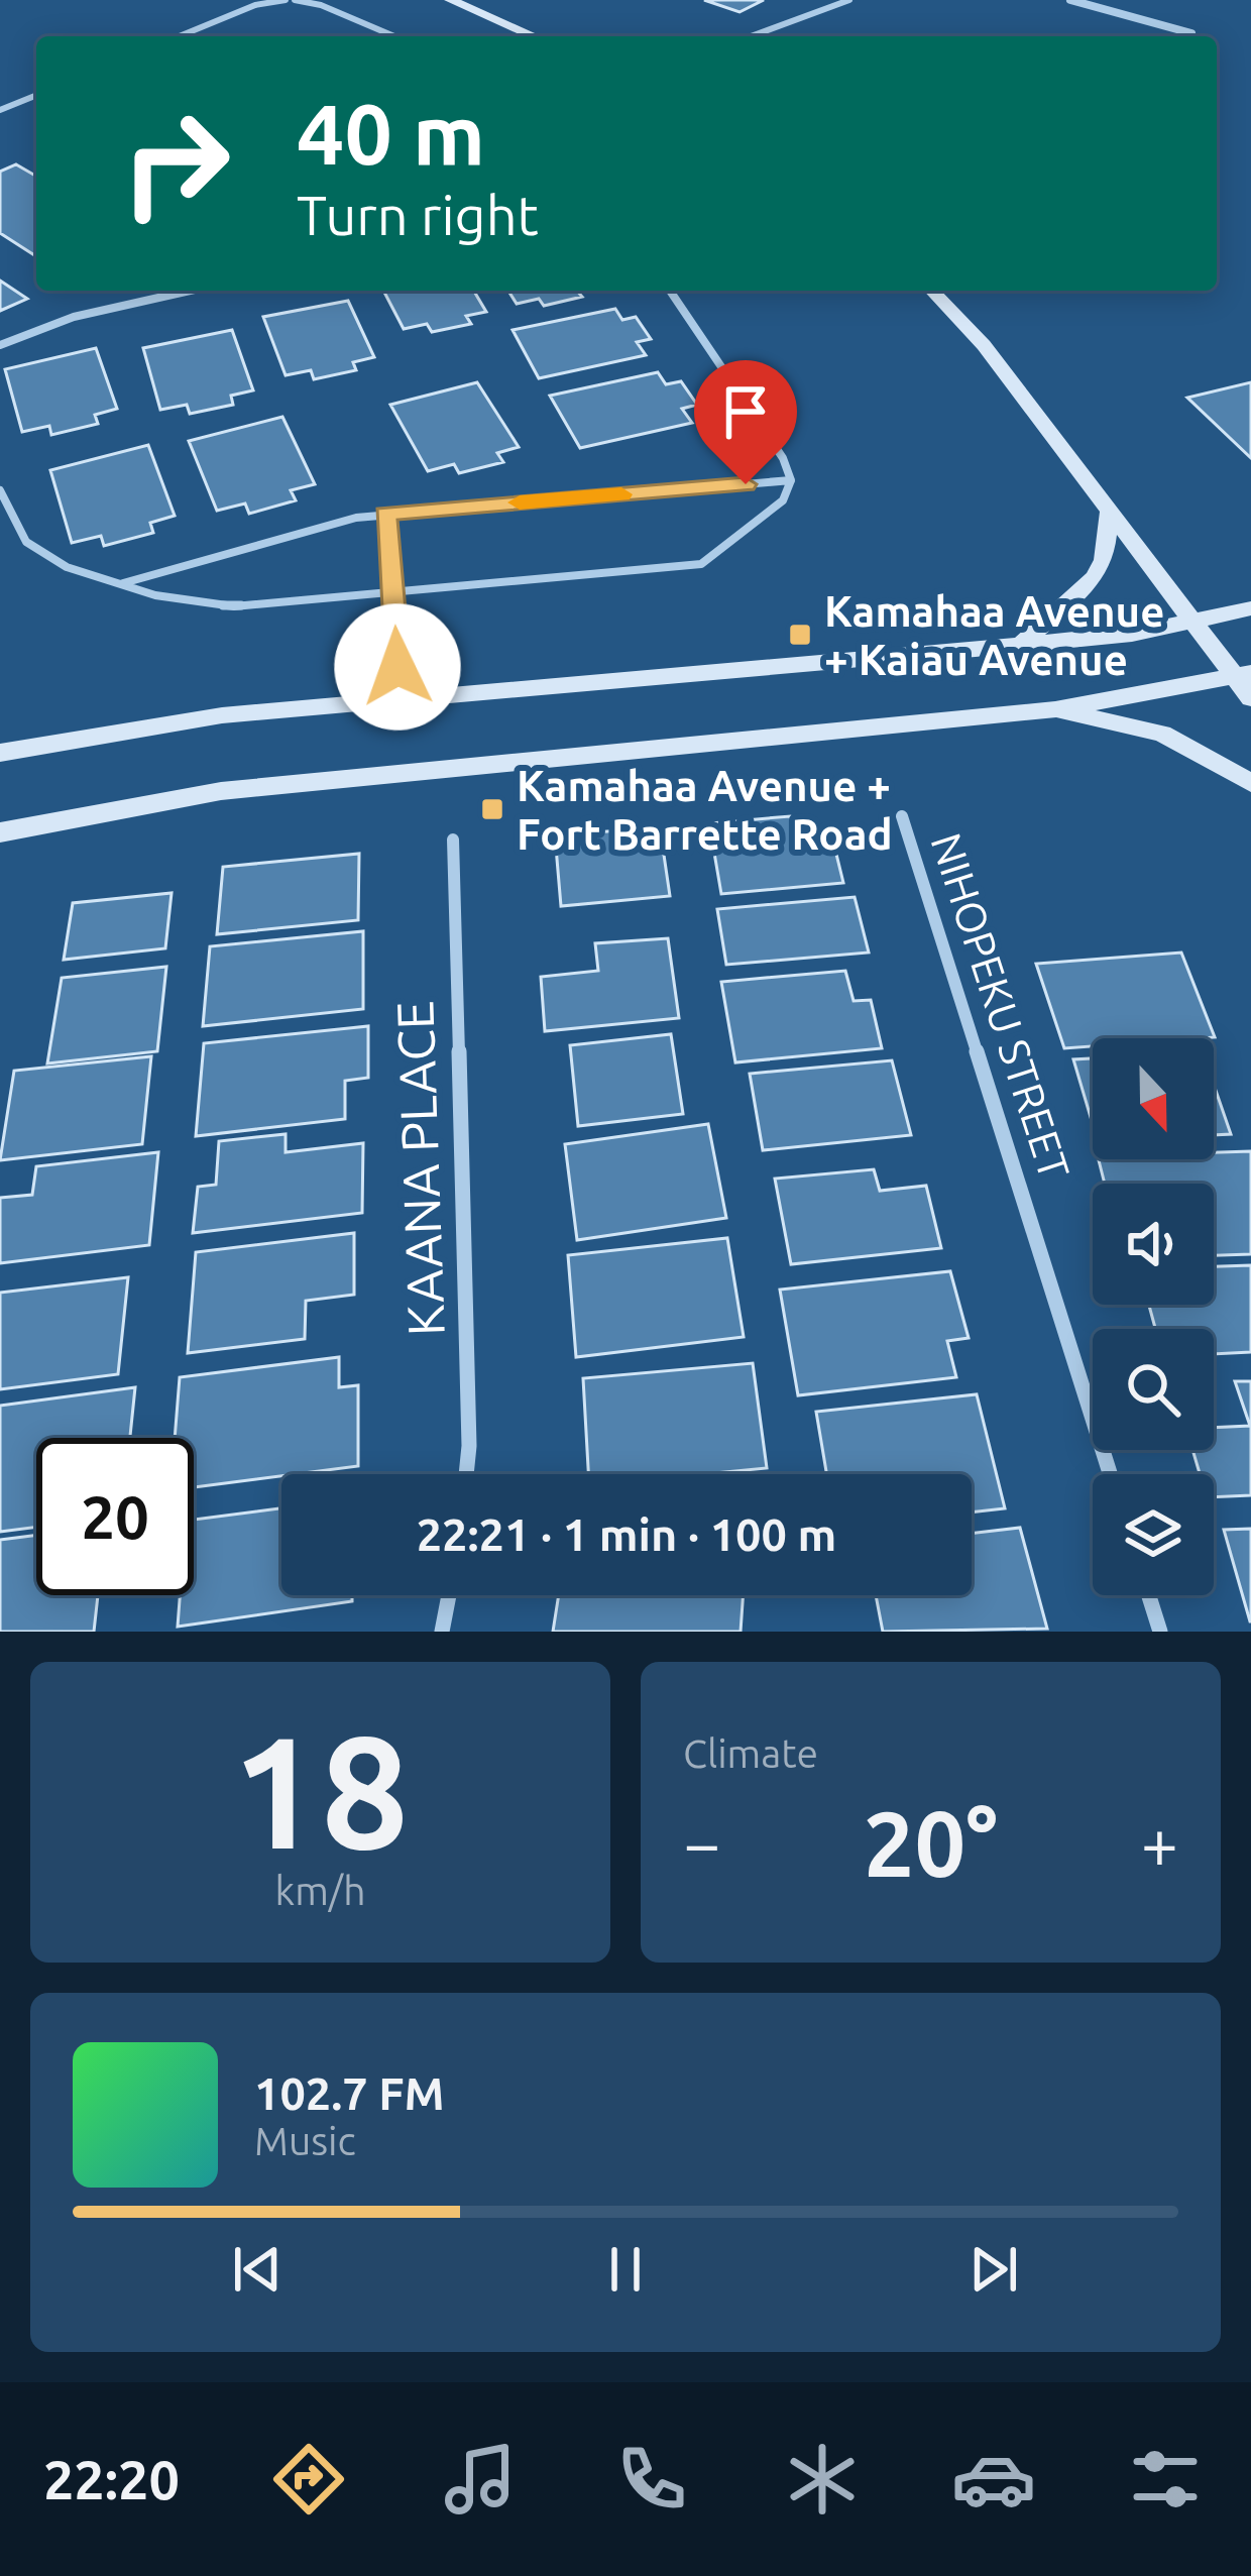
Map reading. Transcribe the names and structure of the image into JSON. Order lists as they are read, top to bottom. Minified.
{"streets":{"street":["NIHOPEKU STREET","KAANA PLACE"]},"places":{"transit":["Kamahaa Avenue + Kaiau Avenue","Kamahaa Avenue + Fort Barrette Road"]},"north":"bottom","page":{"turn":["40 m","Turn right"],"limit":"20","trip":"22:21 · 1 min · 100 m","tile":[["18","km/h"],"Climate"],"heat":["−","20°","+"],"song":["102.7 FM","Music"],"tabs":"22:20"}}
